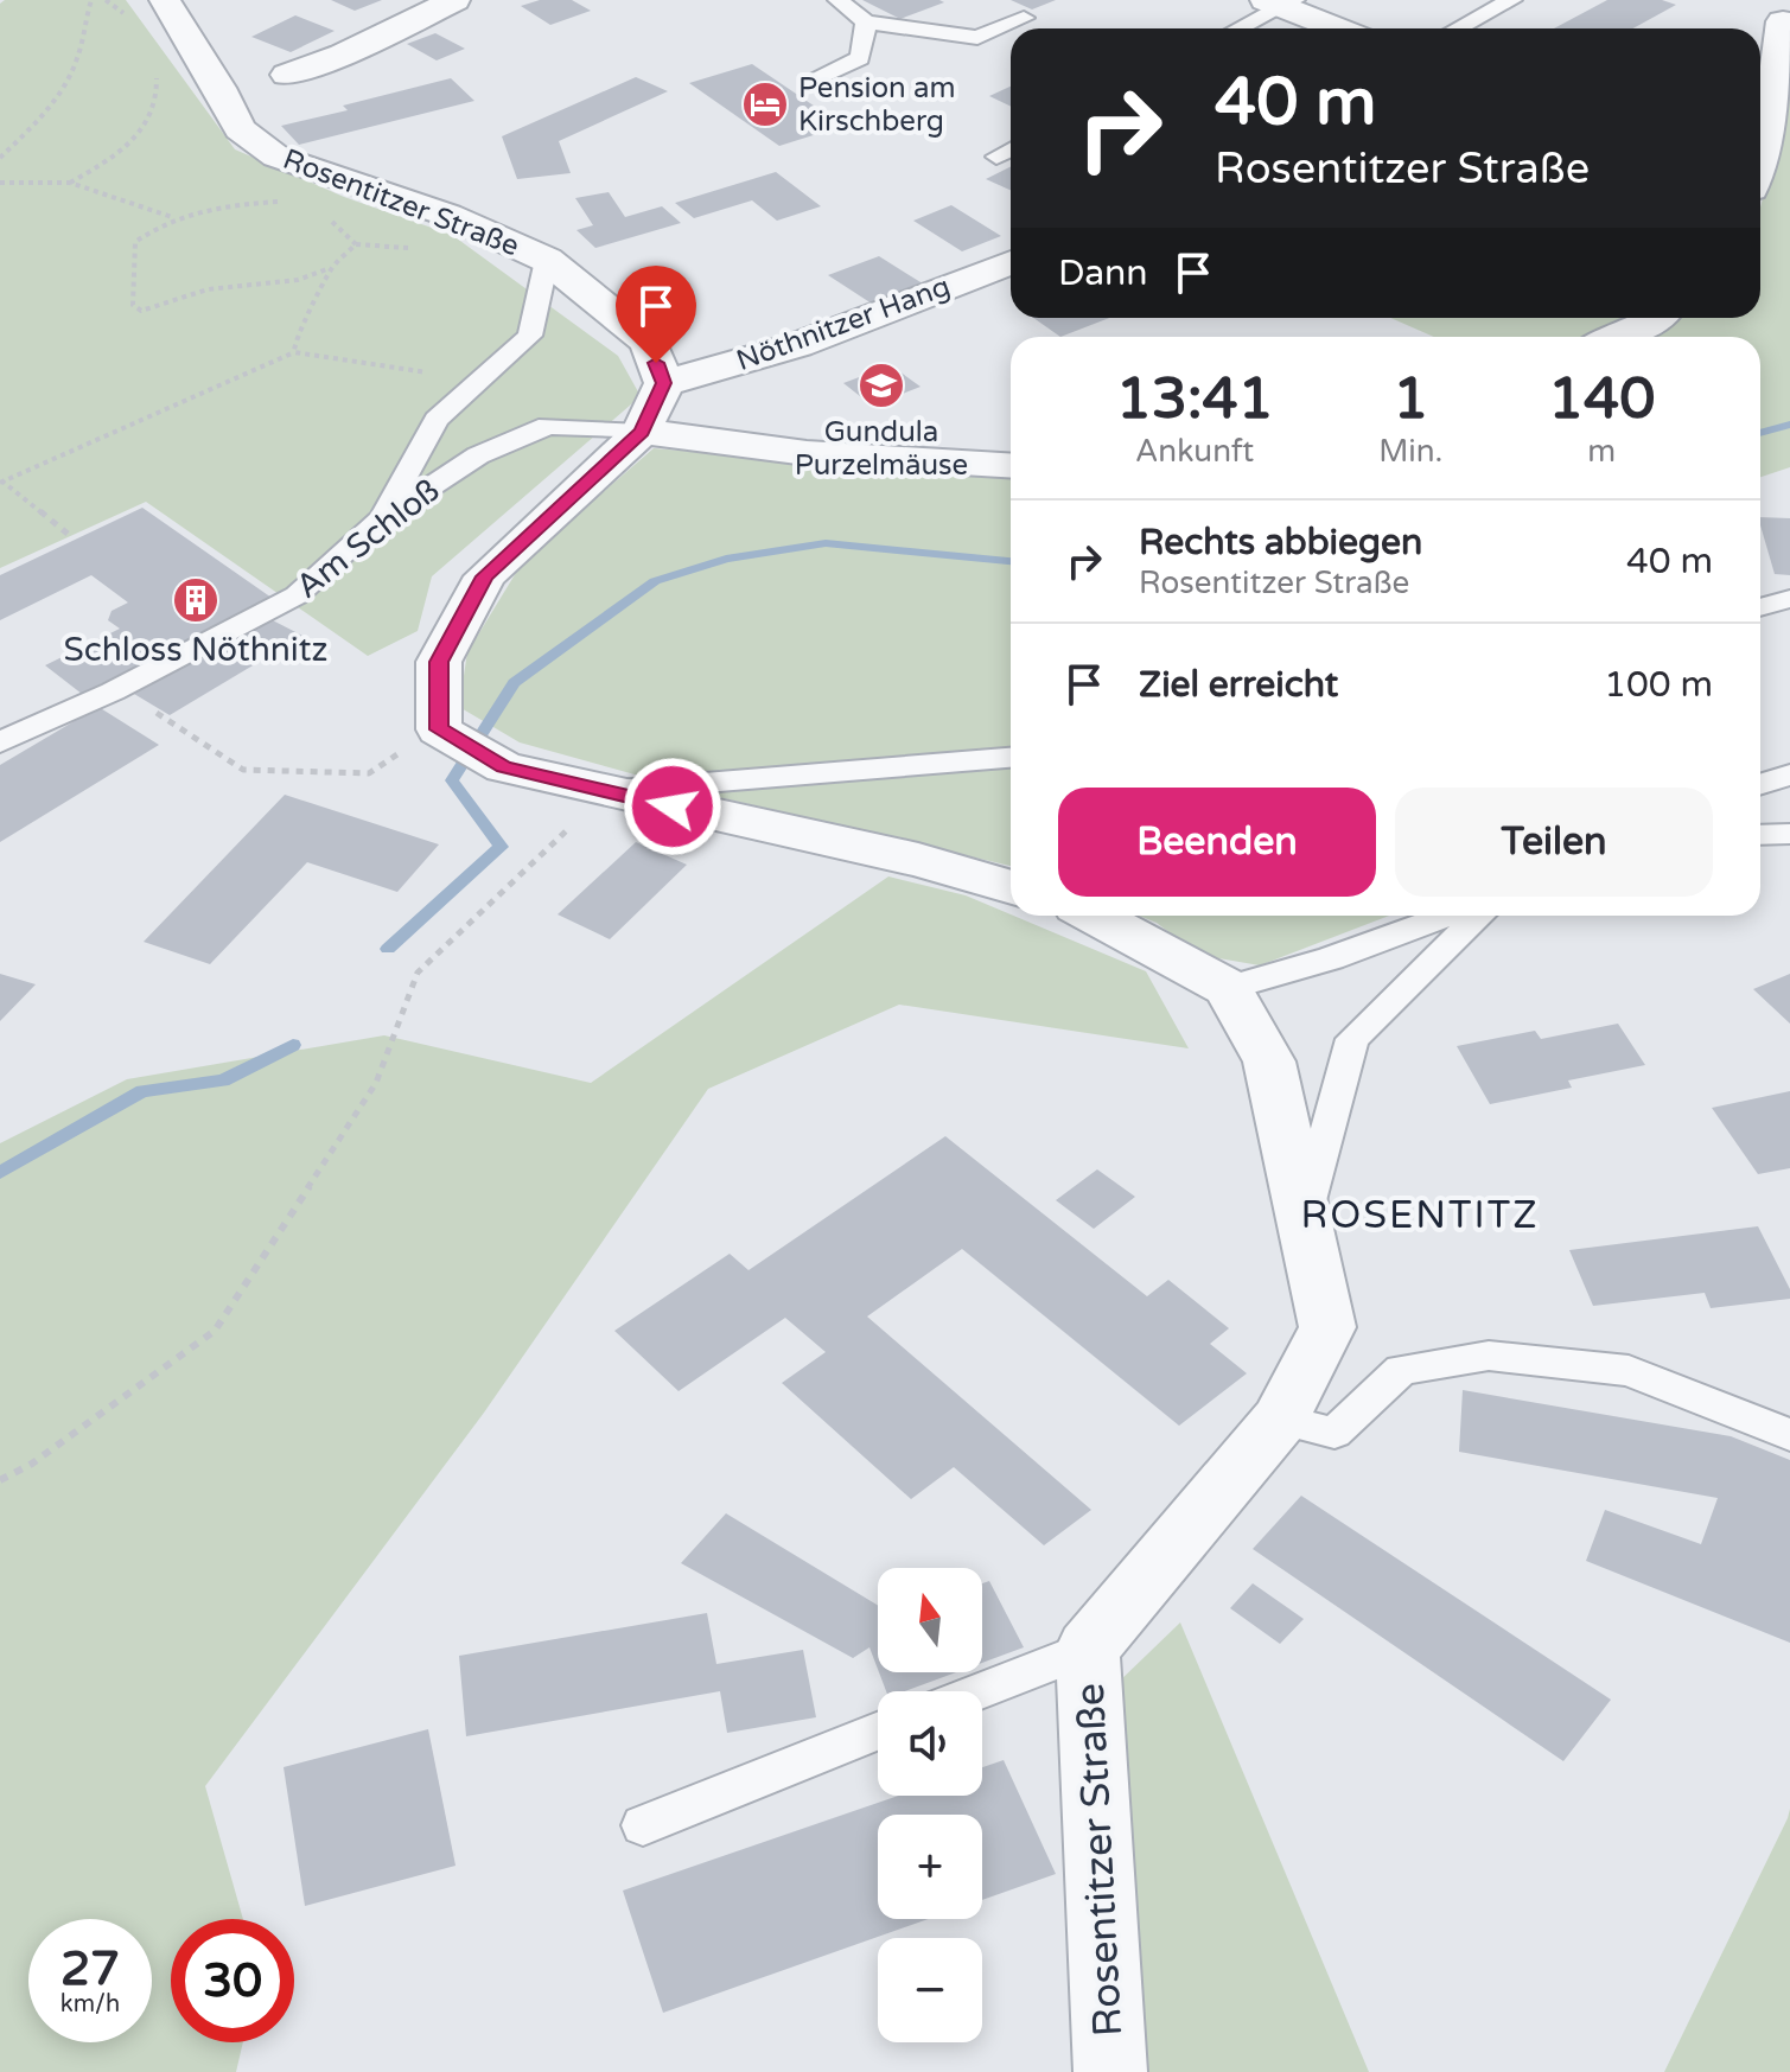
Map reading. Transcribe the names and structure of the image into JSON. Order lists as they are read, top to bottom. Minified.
{"streets":{"street":["Rosentitzer Straße","Nöthnitzer Hang"],"lane":["Am Schloß"]},"crossings":[["Rosentitzer Straße","Nöthnitzer Hang"]],"districts":["ROSENTITZ"],"places":{"hotel":["Pension am Kirschberg"],"school or university":["Gundula Purzelmäuse"],"building":["Schloss Nöthnitz"]},"north":"top","page":{"turn":["40 m","Rosentitzer Straße"],"then":"Dann","eta":["13:41","Ankunft","1","Min.","140","m"],"list":[{"name":"Rechts abbiegen","note":"Rosentitzer Straße","value":"40 m"},{"name":"Ziel erreicht","value":"100 m"}],"buttons":["Beenden","Teilen"],"map_buttons":["+","−"],"speed":"27 km/h","limit":"30"}}
